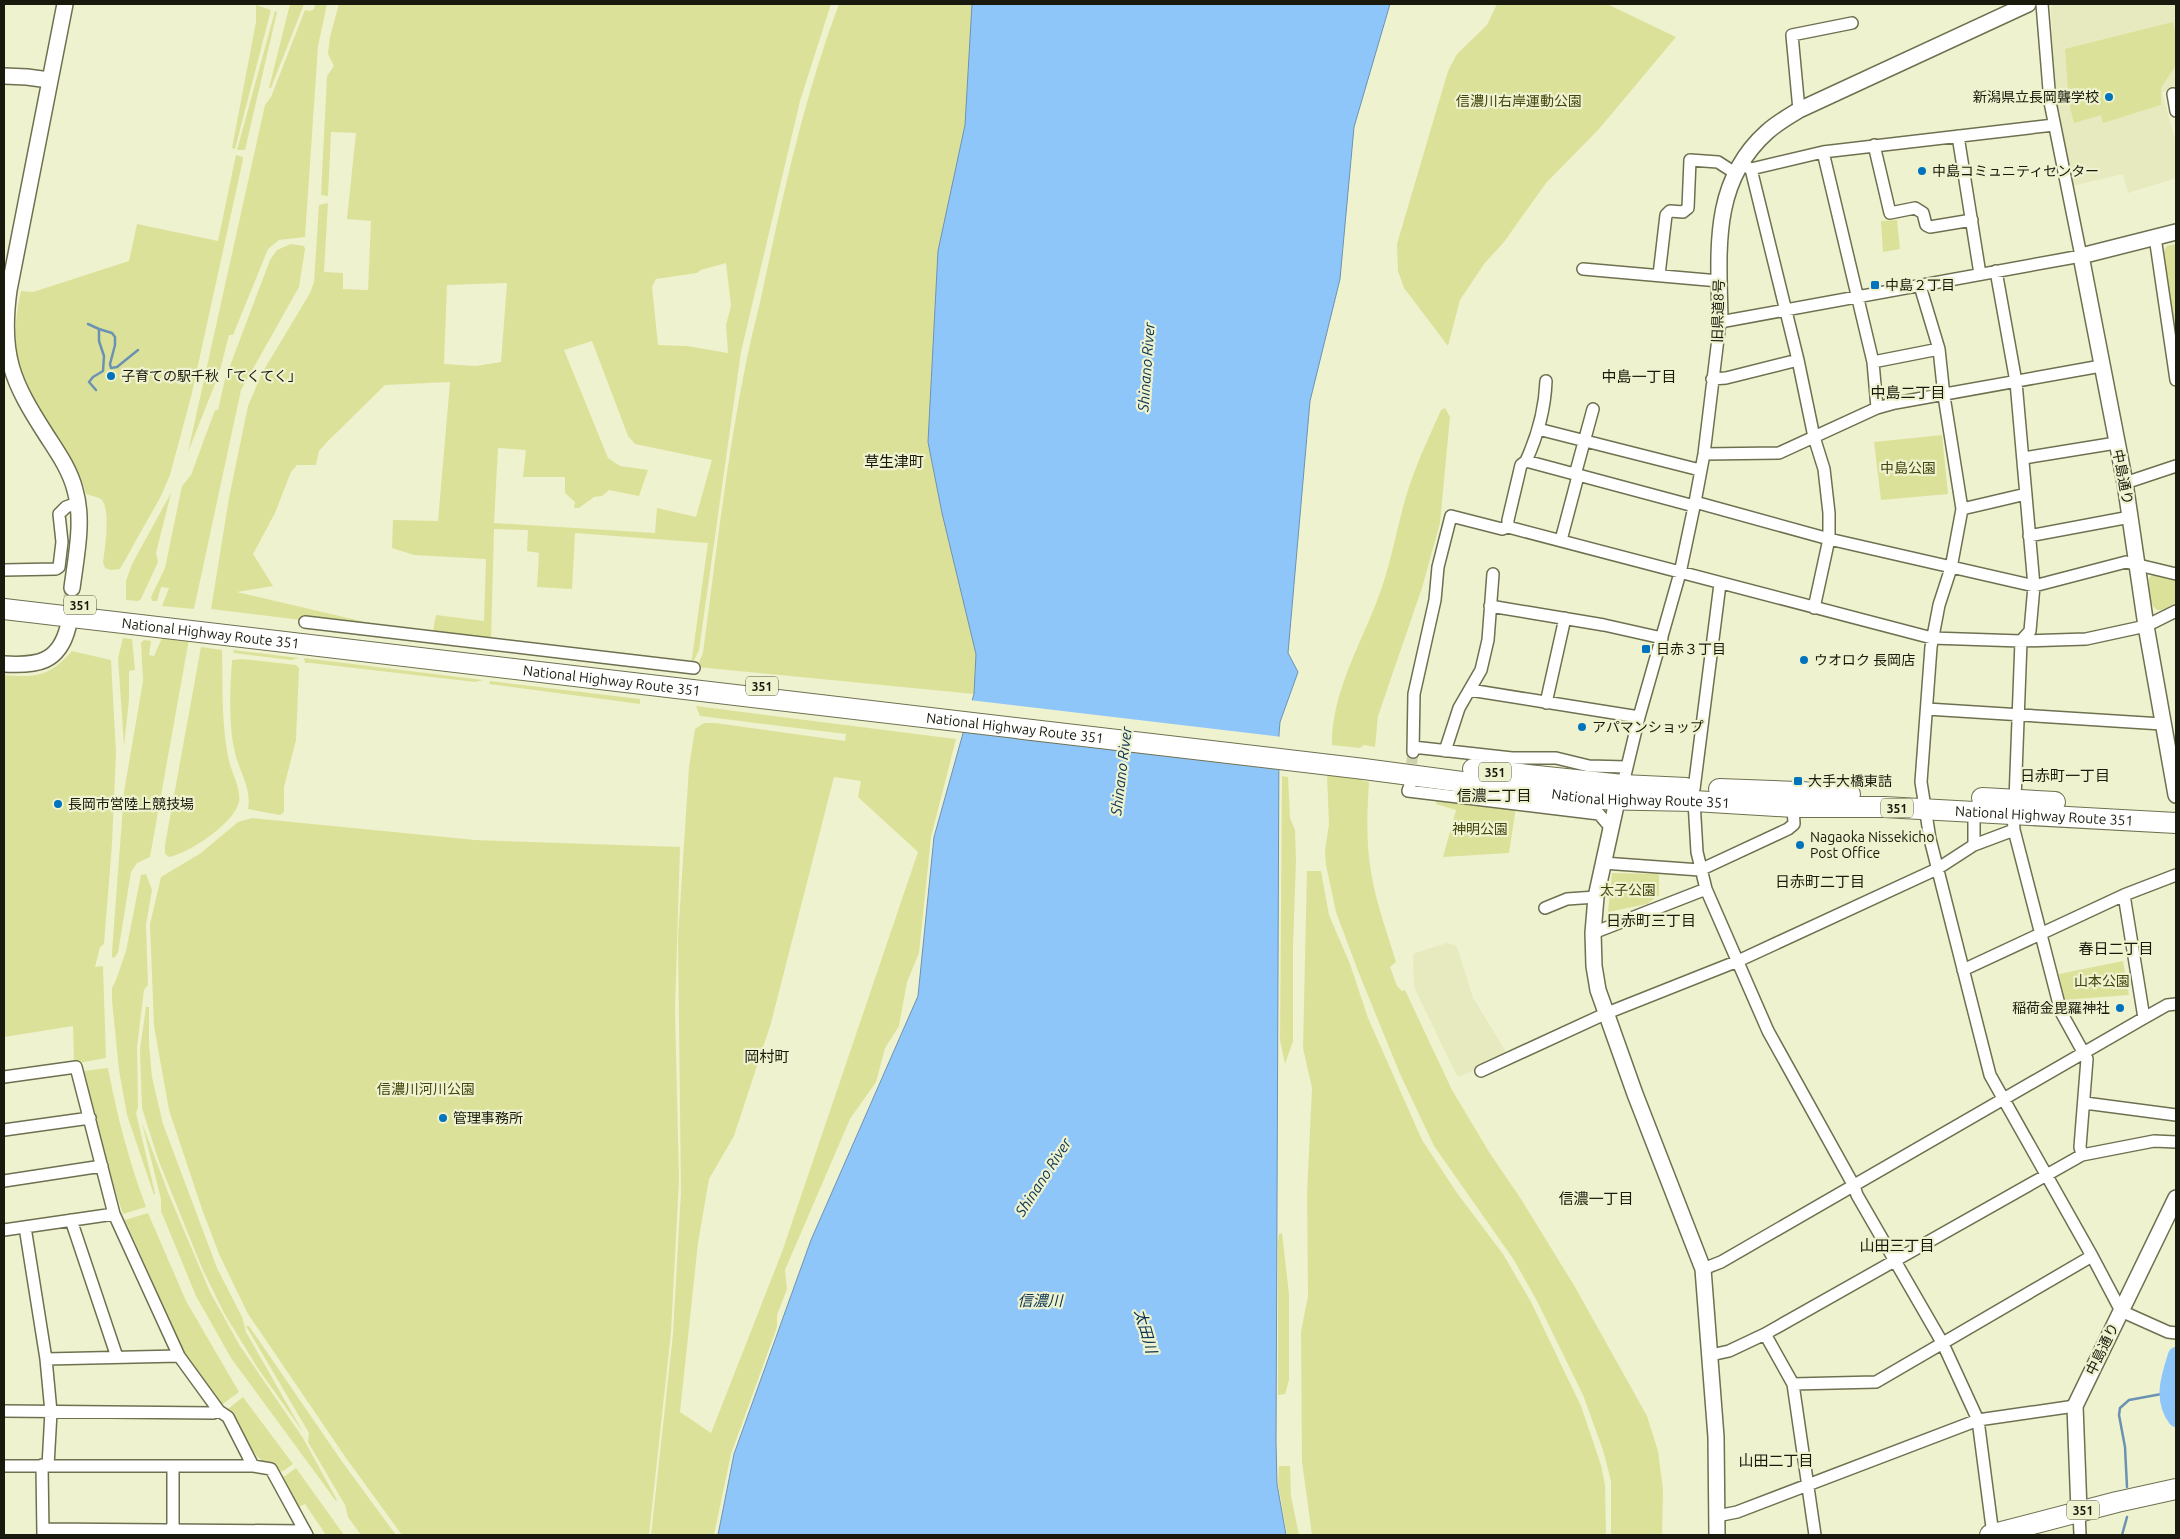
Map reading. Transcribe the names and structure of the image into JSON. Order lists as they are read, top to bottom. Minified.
{"streets":{"highway":["351","National Highway Route 351"],"street":["旧県道8号","中島通り"]},"crossings":[["旧県道8号","National Highway Route 351"],["中島通り","351"]],"districts":["中島一丁目","中島二丁目","草生津町","日赤町一丁目","信濃二丁目","日赤町二丁目","日赤町三丁目","春日二丁目","岡村町","信濃一丁目","山田三丁目","山田二丁目"],"water":["Shinano River","信濃川","太田川"],"parks":["信濃川右岸運動公園","中島公園","神明公園","太子公園","山本公園","信濃川河川公園"],"places":{"other":["新潟県立長岡聾学校","中島コミュニティセンター","子育ての駅千秋「てくてく」","ウオロク 長岡店","アパマンショップ","長岡市営陸上競技場","Nagaoka Nissekicho Post Office","稲荷金毘羅神社","管理事務所"],"transit":["中島２丁目","日赤３丁目","大手大橋東詰"]}}
